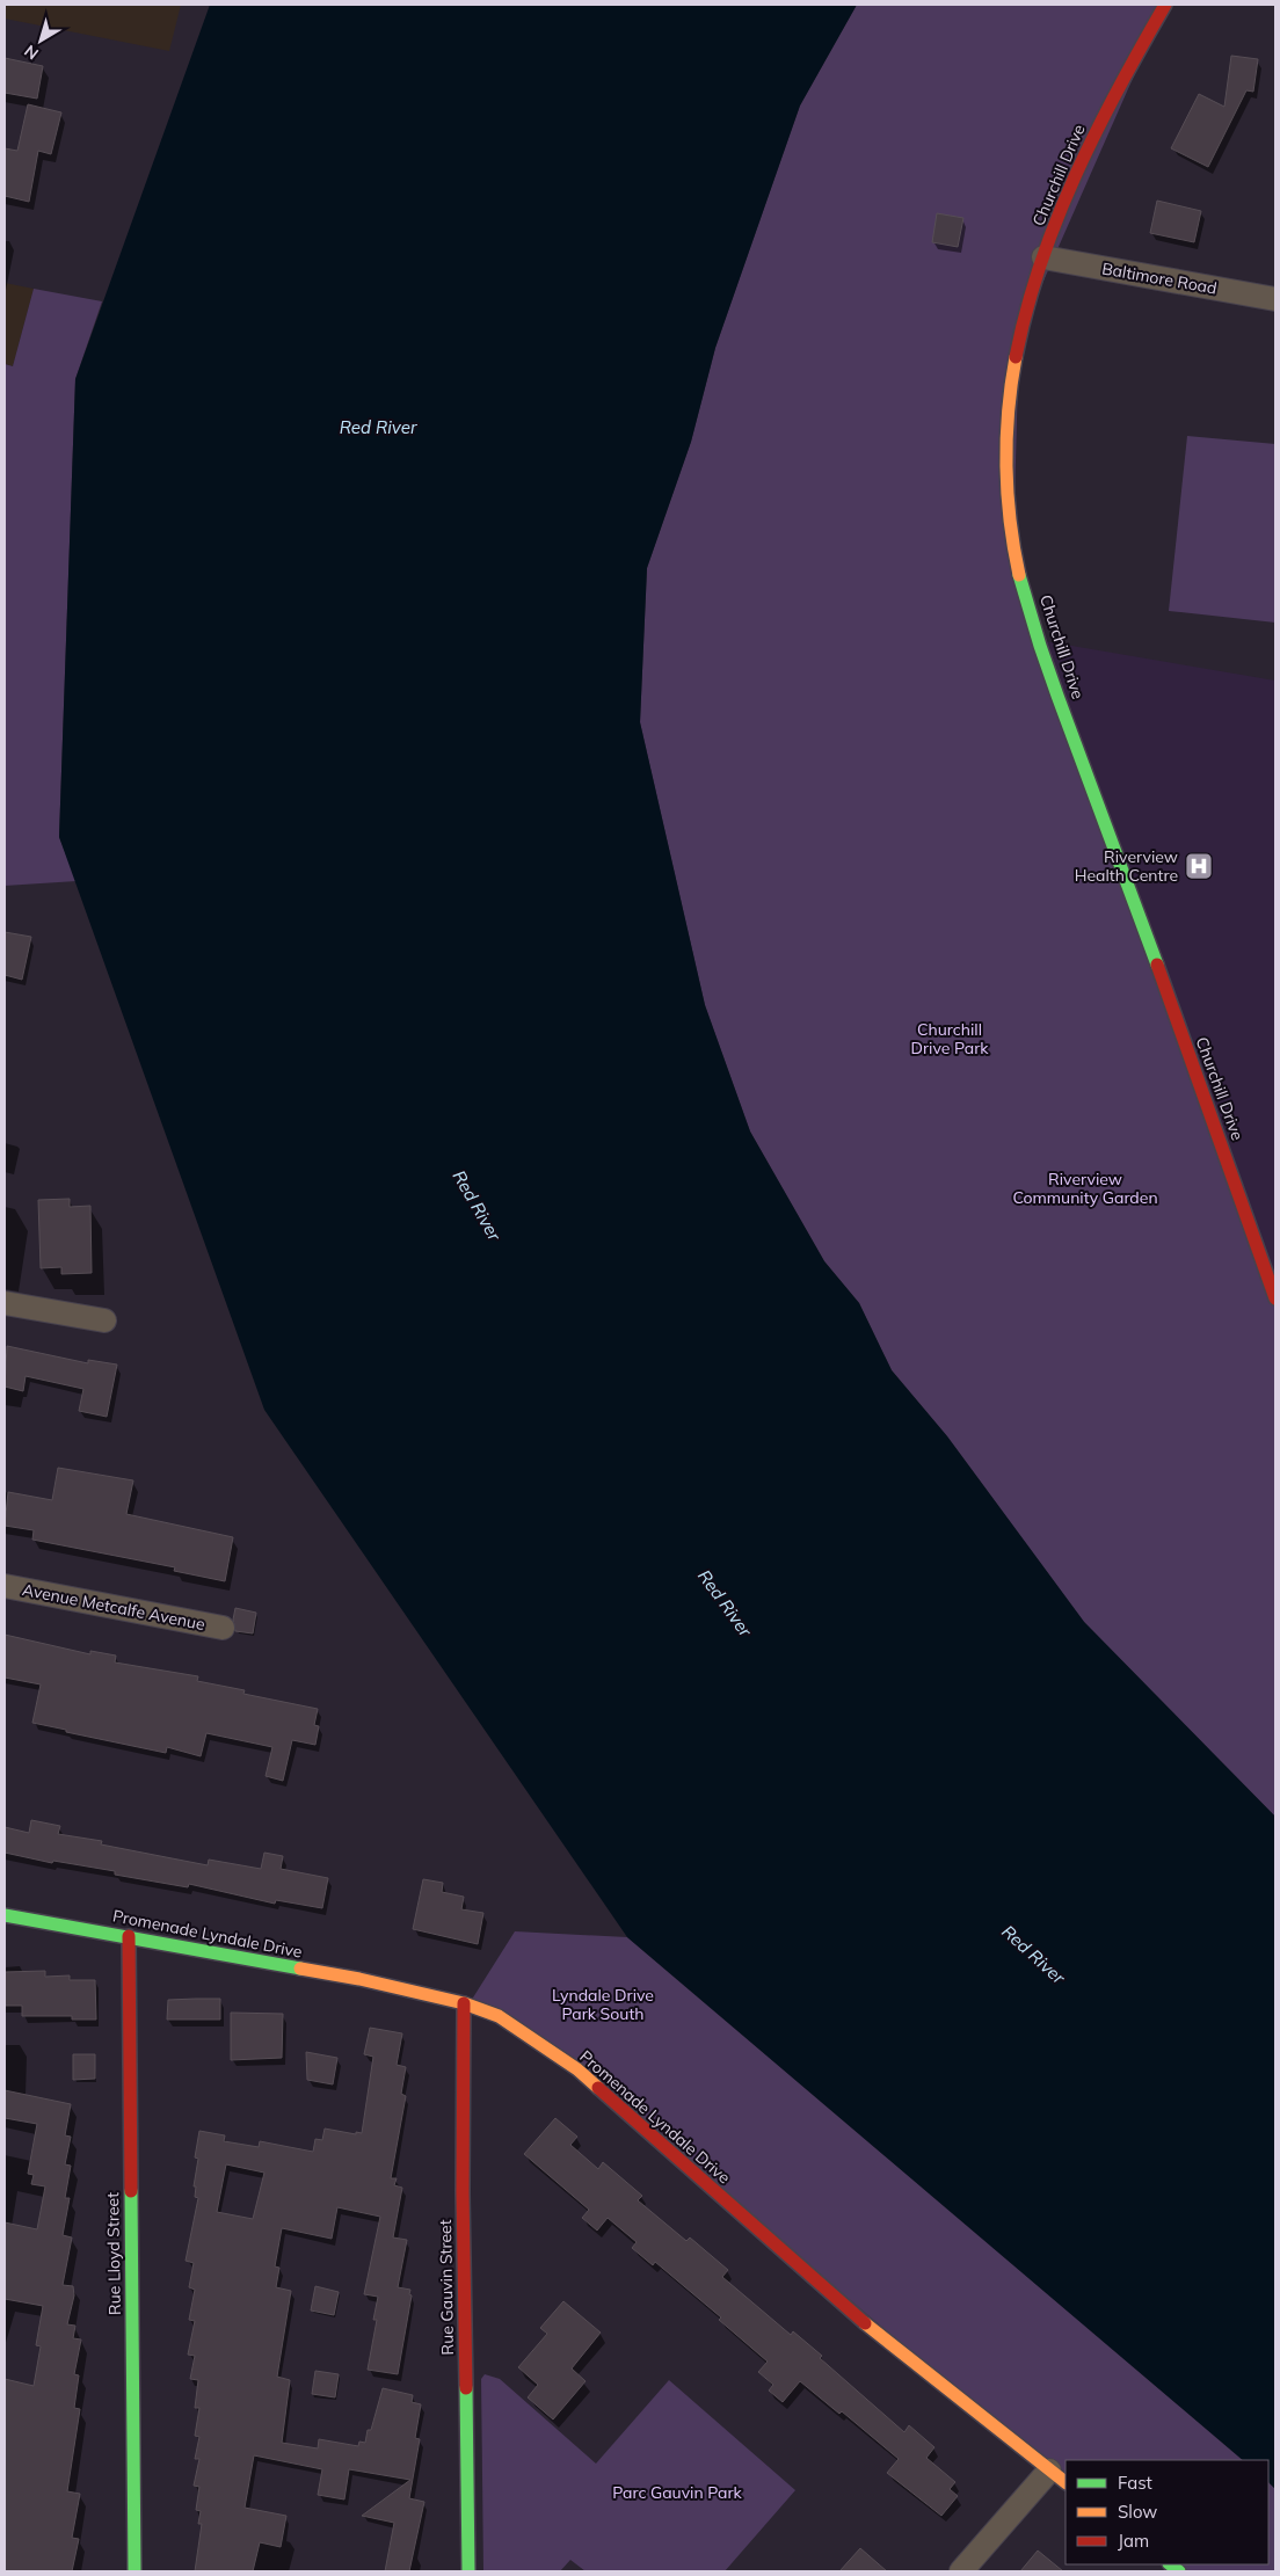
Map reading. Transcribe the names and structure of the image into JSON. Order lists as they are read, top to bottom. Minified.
{"streets":{"street":["Churchill Drive","Baltimore Road","Avenue Metcalfe Avenue","Promenade Lyndale Drive","Rue Lloyd Street","Rue Gauvin Street"]},"crossings":[["Churchill Drive","Baltimore Road"],["Promenade Lyndale Drive","Rue Lloyd Street"],["Promenade Lyndale Drive","Rue Gauvin Street"]],"water":["Red River"],"parks":["Churchill Drive Park","Riverview Community Garden","Lyndale Drive Park South","Parc Gauvin Park"],"places":{"hospital":["Riverview Health Centre"]},"legend":["Fast","Slow","Jam"],"north":"bottom left"}
